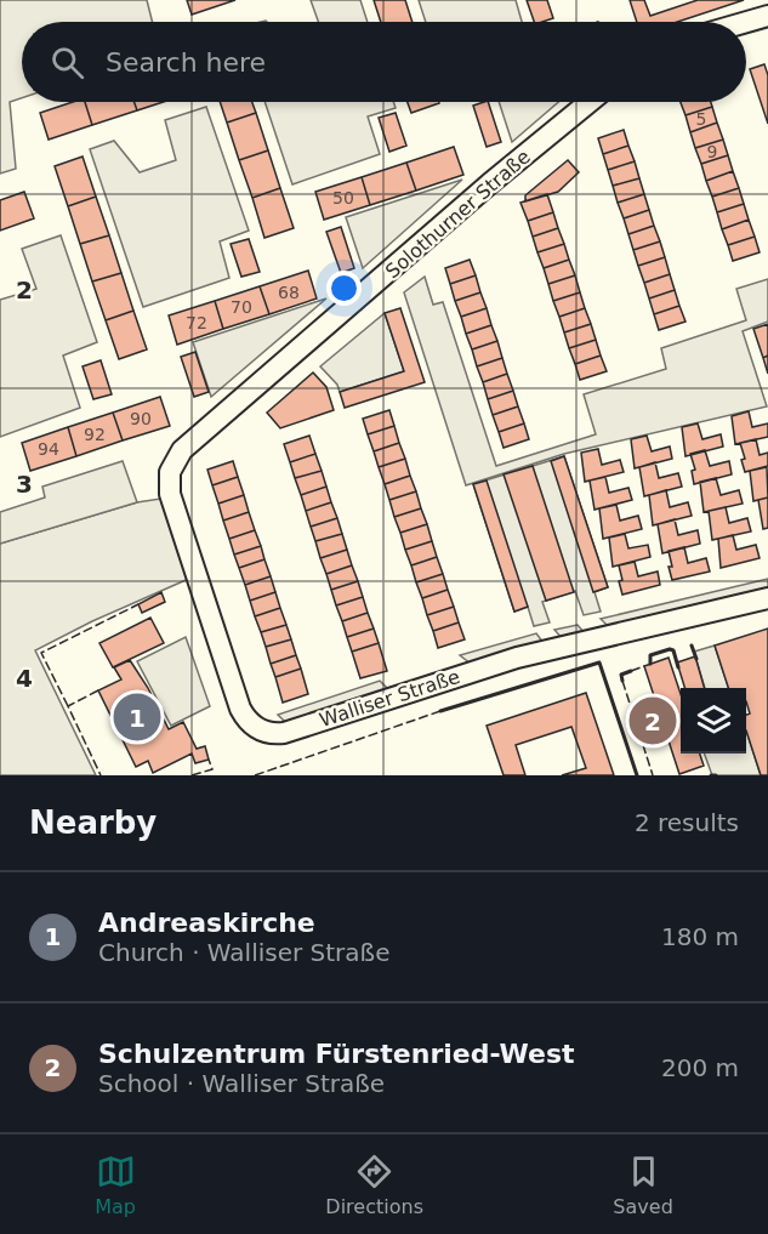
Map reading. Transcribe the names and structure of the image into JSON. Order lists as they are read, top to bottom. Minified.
{"streets":{"street":["Solothurner Straße","Walliser Straße"]},"crossings":[["Solothurner Straße","Walliser Straße"]],"house_numbers":["5","9","50","68","70","72","90","92","94"],"page":{"search":"Search here","pins":["1","2"],"heading":["Nearby","2 results"],"list":[{"mark":"1","name":"Andreaskirche","note":"Church · Walliser Straße","value":"180 m"},{"mark":"2","name":"Schulzentrum Fürstenried-West","note":"School · Walliser Straße","value":"200 m"}],"nav":["Map","Directions","Saved"]},"grid":{"rows":["2","3","4"]}}
